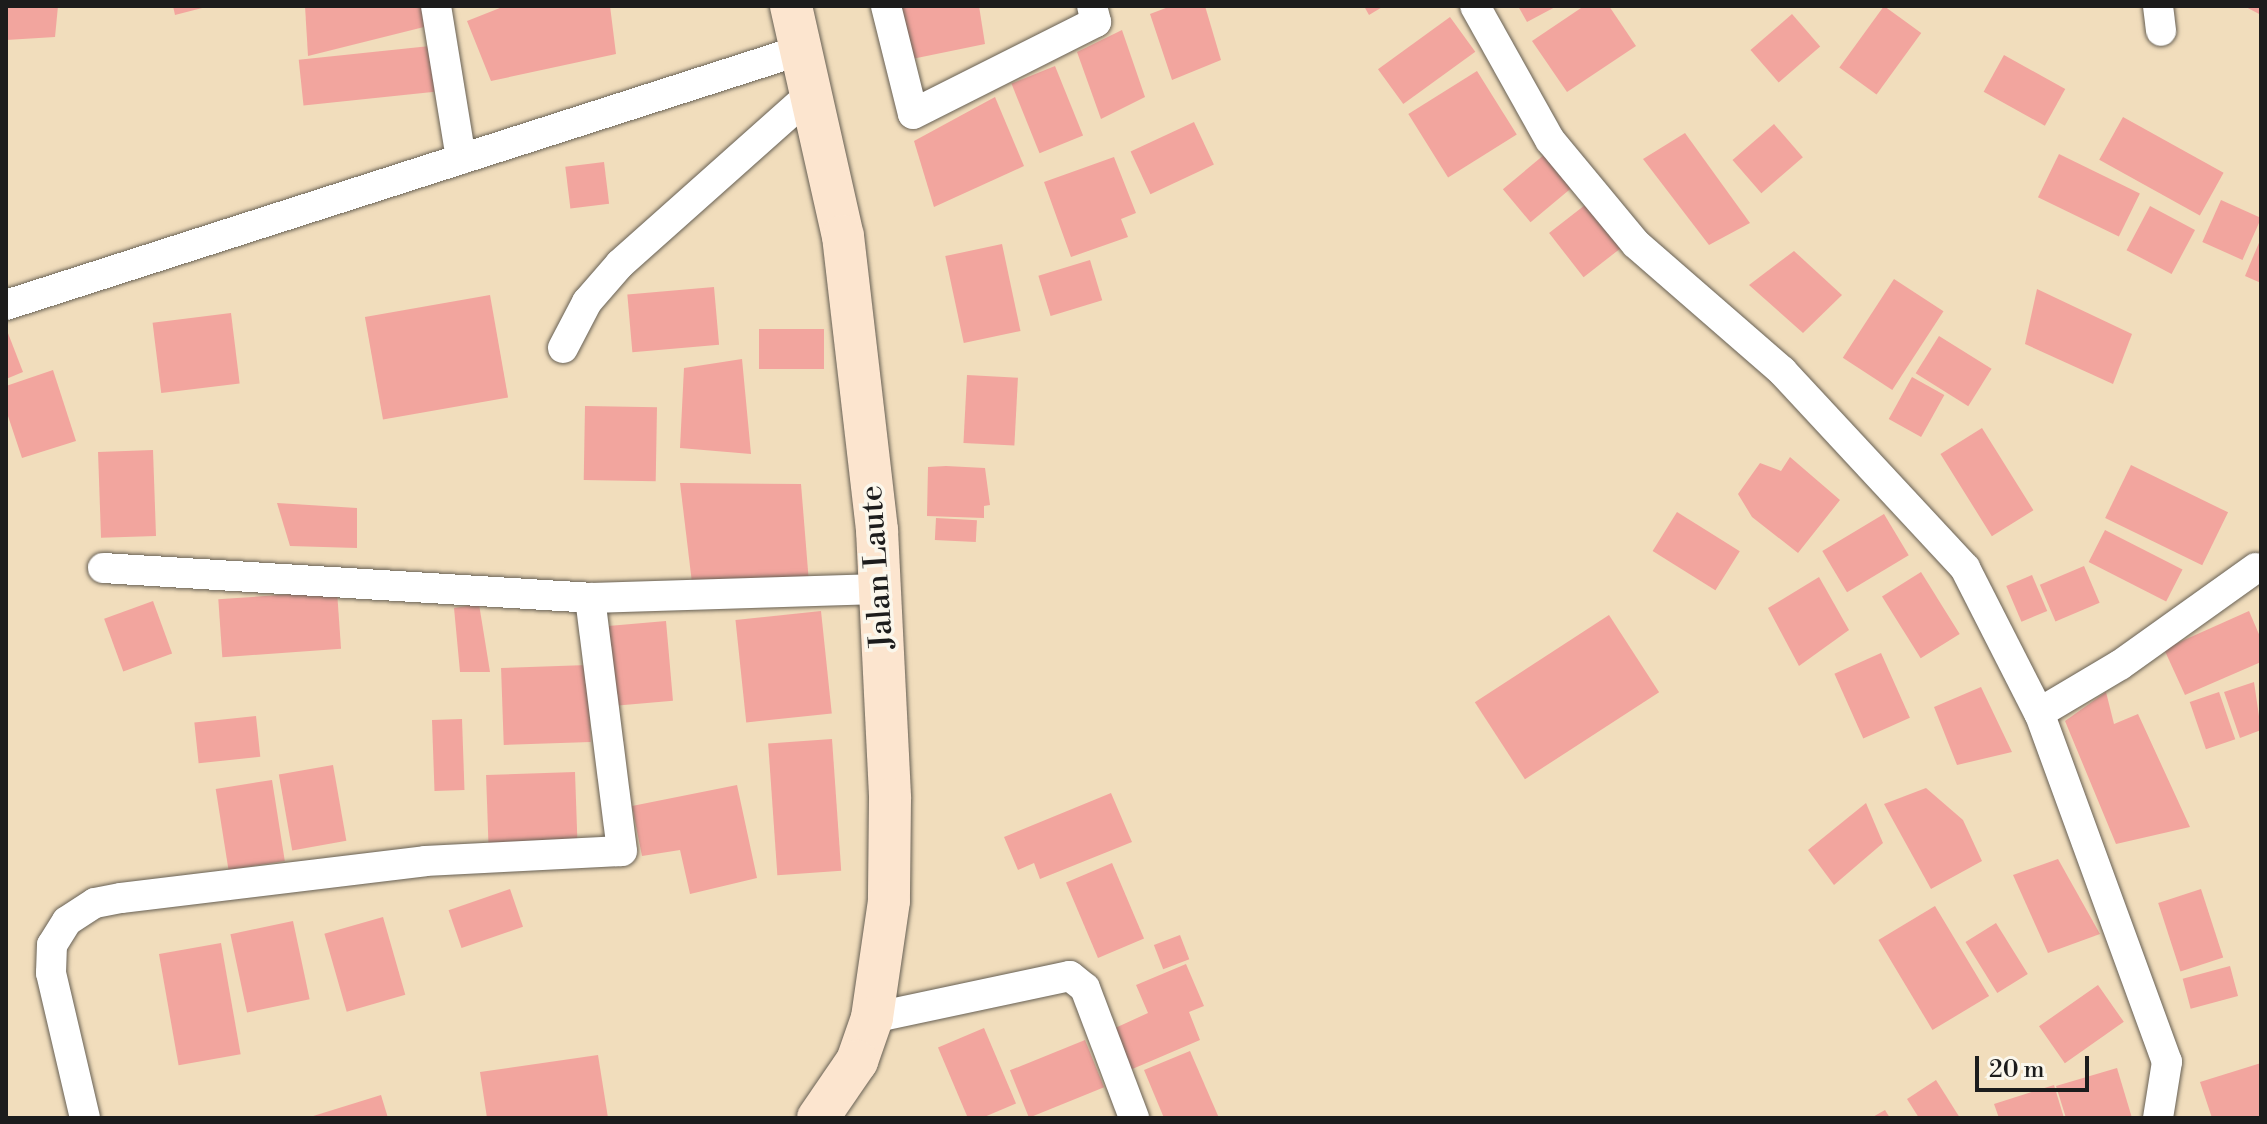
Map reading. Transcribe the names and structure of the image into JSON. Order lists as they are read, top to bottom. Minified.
{"streets":{"street":["Jalan Laute"]},"scale_bar":"20 m"}
